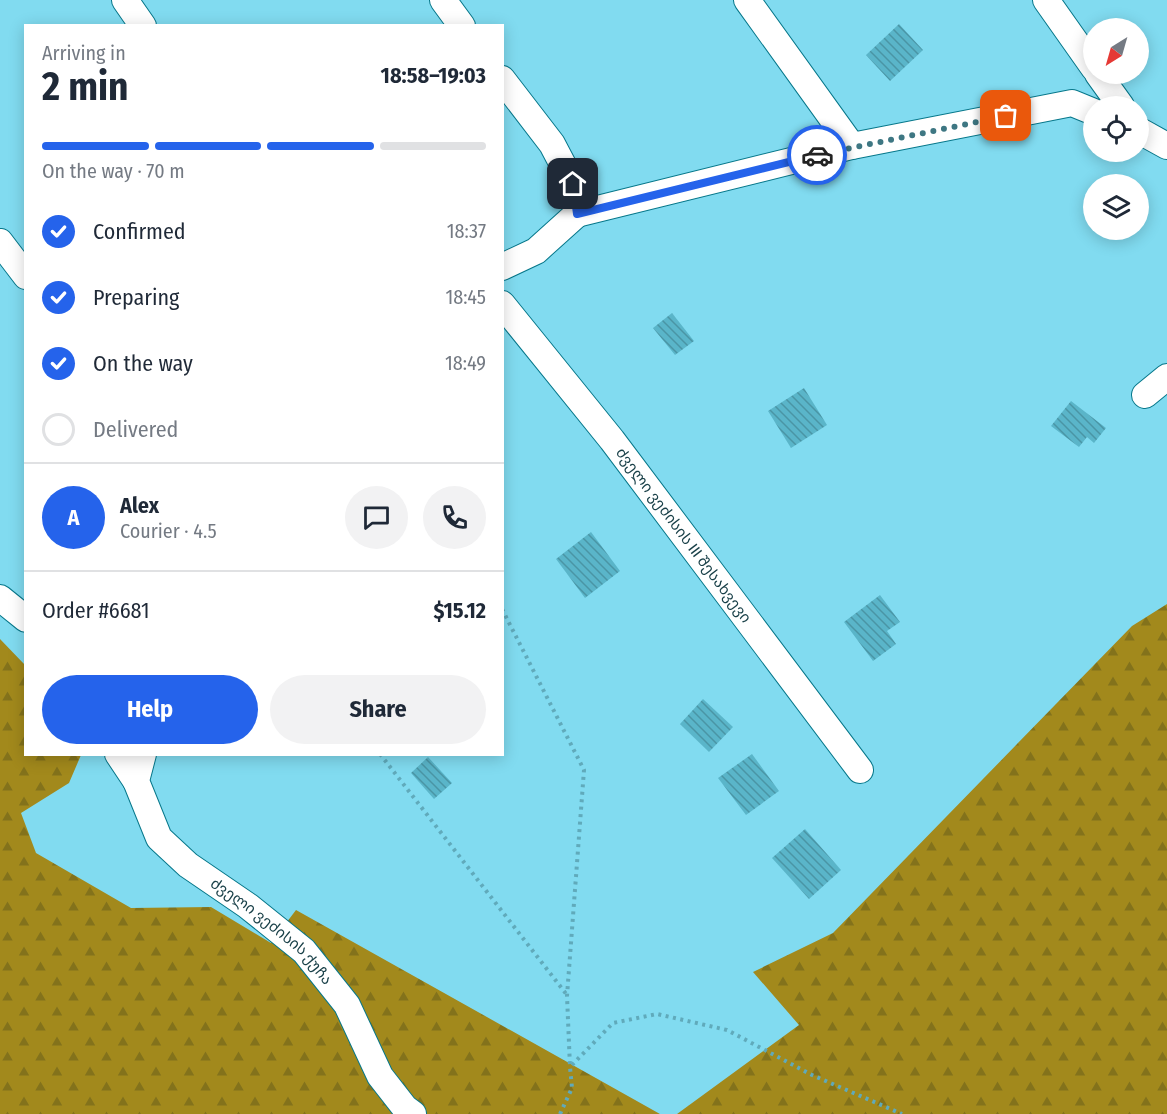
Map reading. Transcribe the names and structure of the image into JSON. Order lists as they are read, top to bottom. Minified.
{"streets":{"street":["ძველი ვეძისის III შესახვევი","ძველი ვეძისის ქუჩა"]},"north":"bottom left","page":{"heading":["2 min","Arriving in","18:58–19:03"],"panel":["Alex","Courier · 4.5","Order #6681","$15.12"],"bar":"On the way · 70 m","list":[["Confirmed","18:37"],["Preparing","18:45"],["On the way","18:49"],"Delivered"],"round":"A","buttons":["Help","Share"]}}
